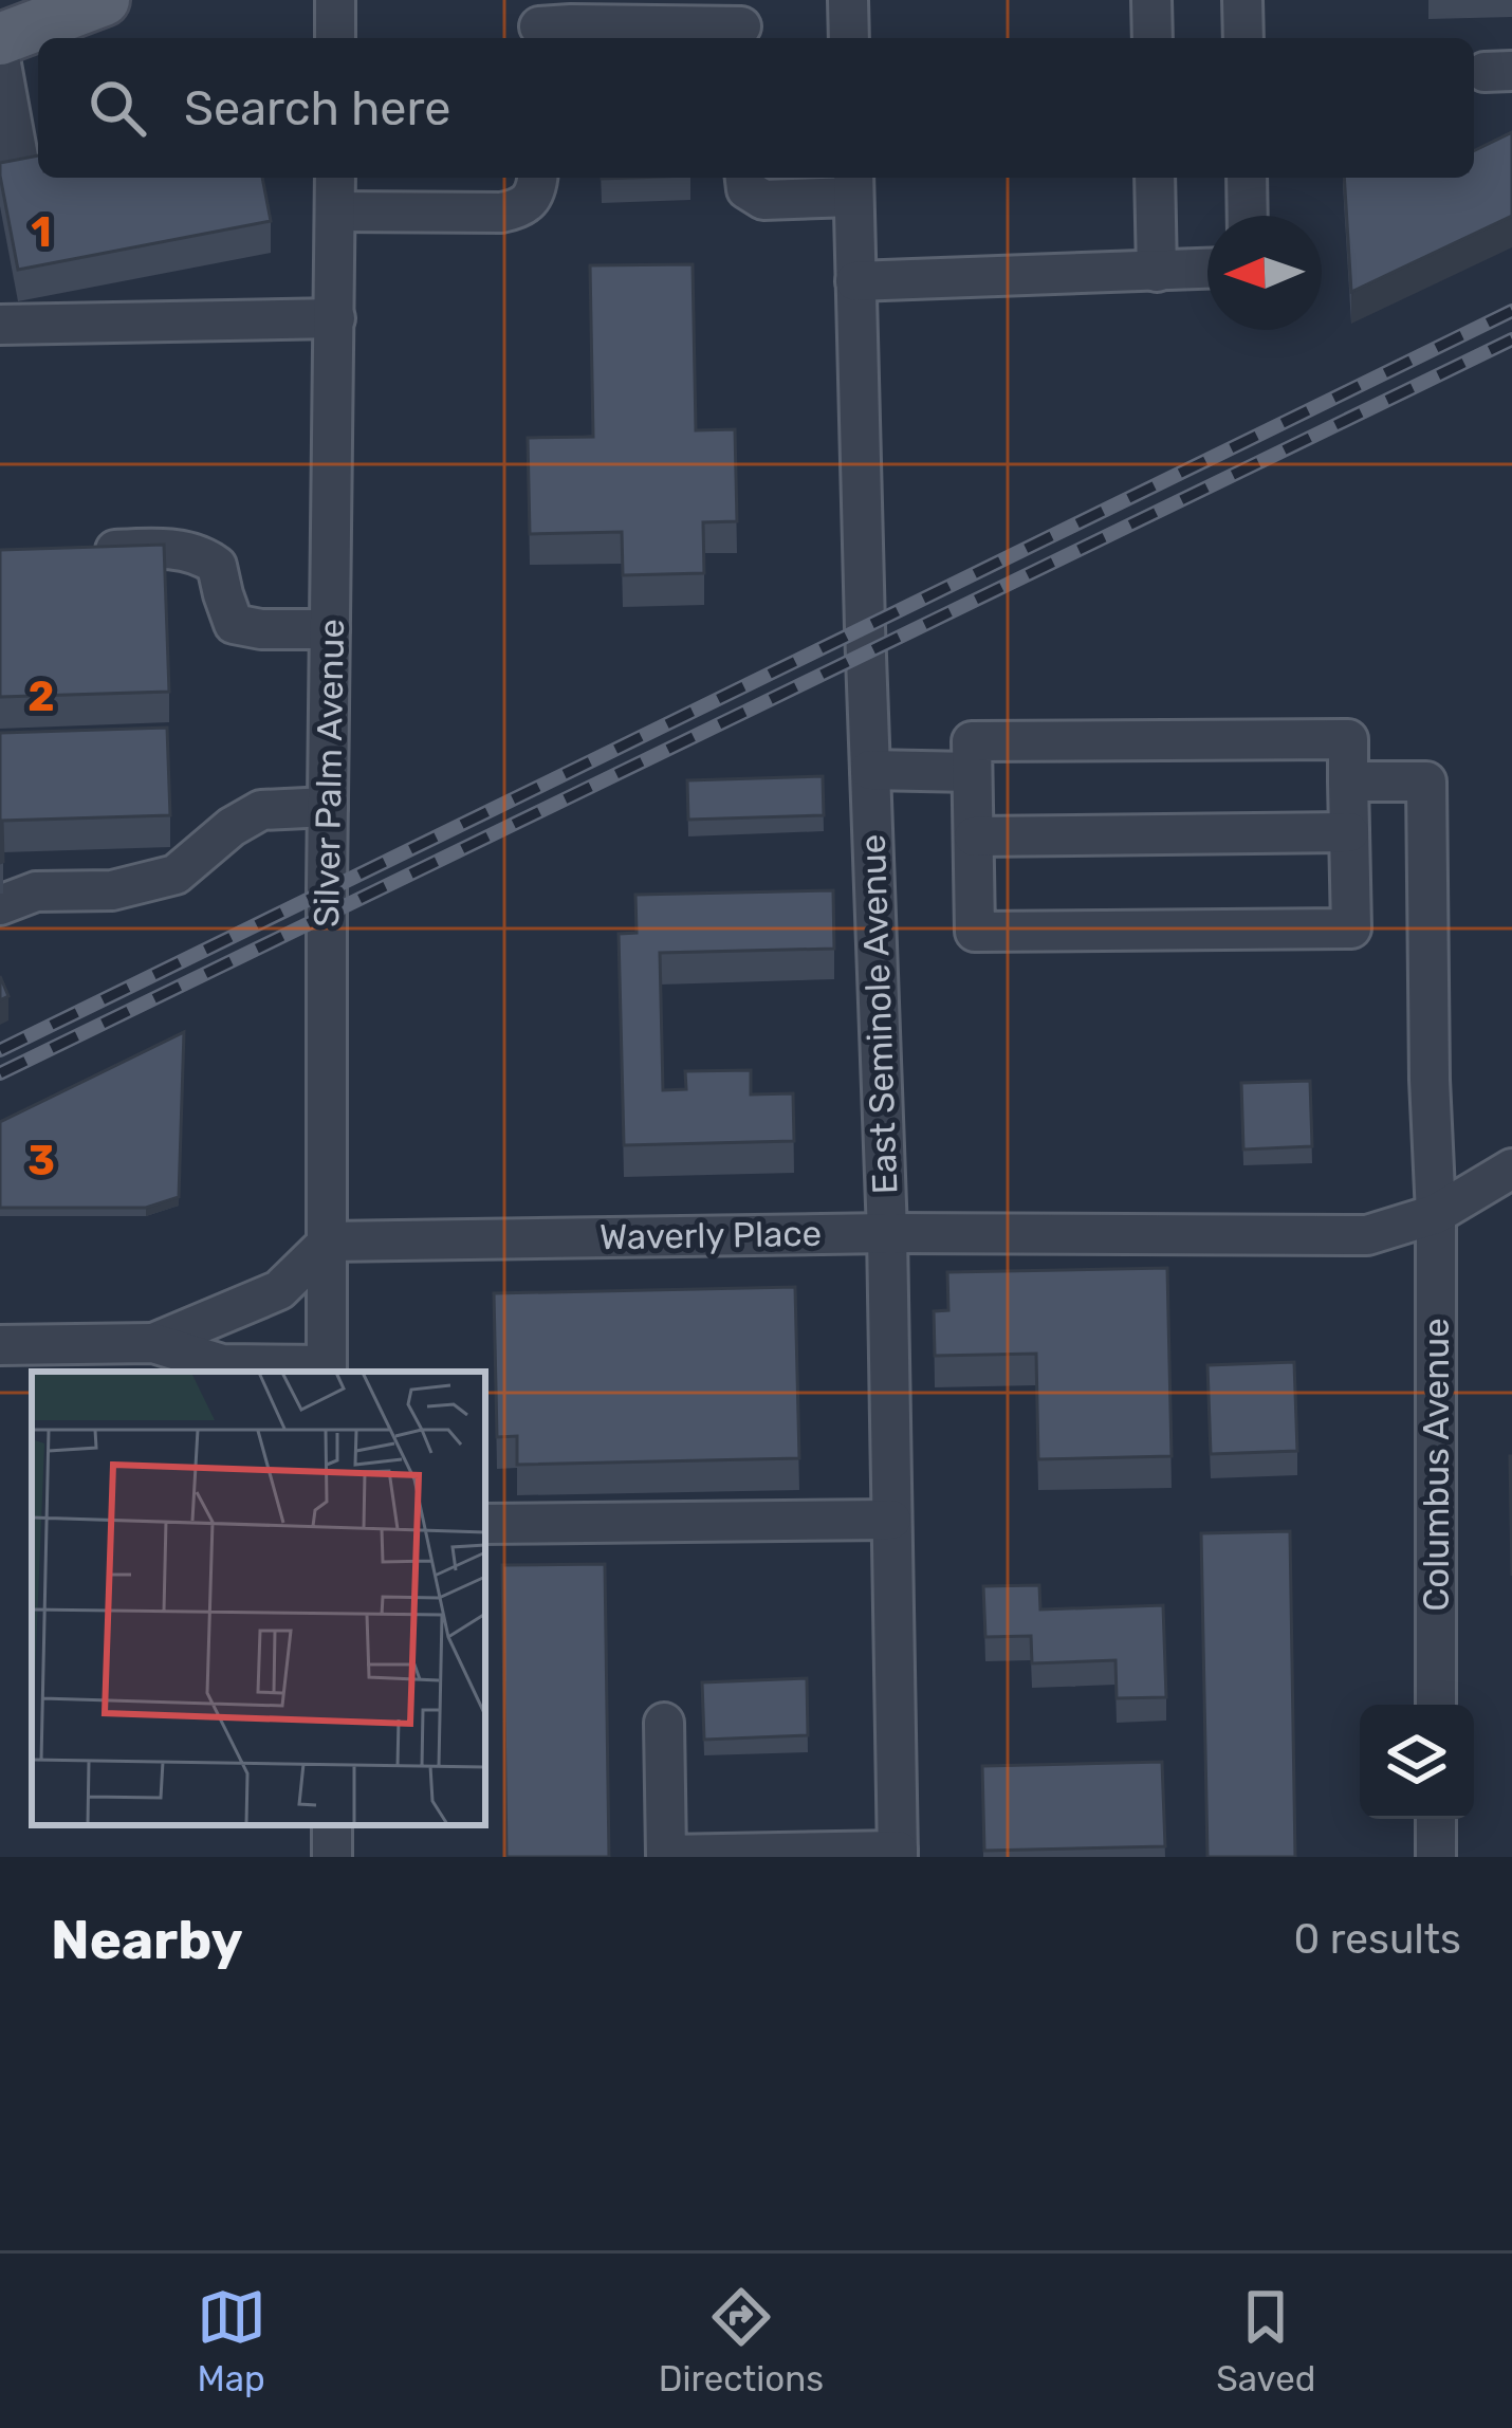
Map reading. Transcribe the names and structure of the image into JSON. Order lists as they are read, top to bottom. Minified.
{"streets":{"street":["Silver Palm Avenue","East Seminole Avenue","Waverly Place","Columbus Avenue"]},"crossings":[["Silver Palm Avenue","Waverly Place"],["East Seminole Avenue","Waverly Place"],["Waverly Place","Columbus Avenue"]],"north":"left","page":{"search":"Search here","heading":["Nearby","0 results"],"nav":["Map","Directions","Saved"]},"grid":{"rows":["1","2","3"]}}
